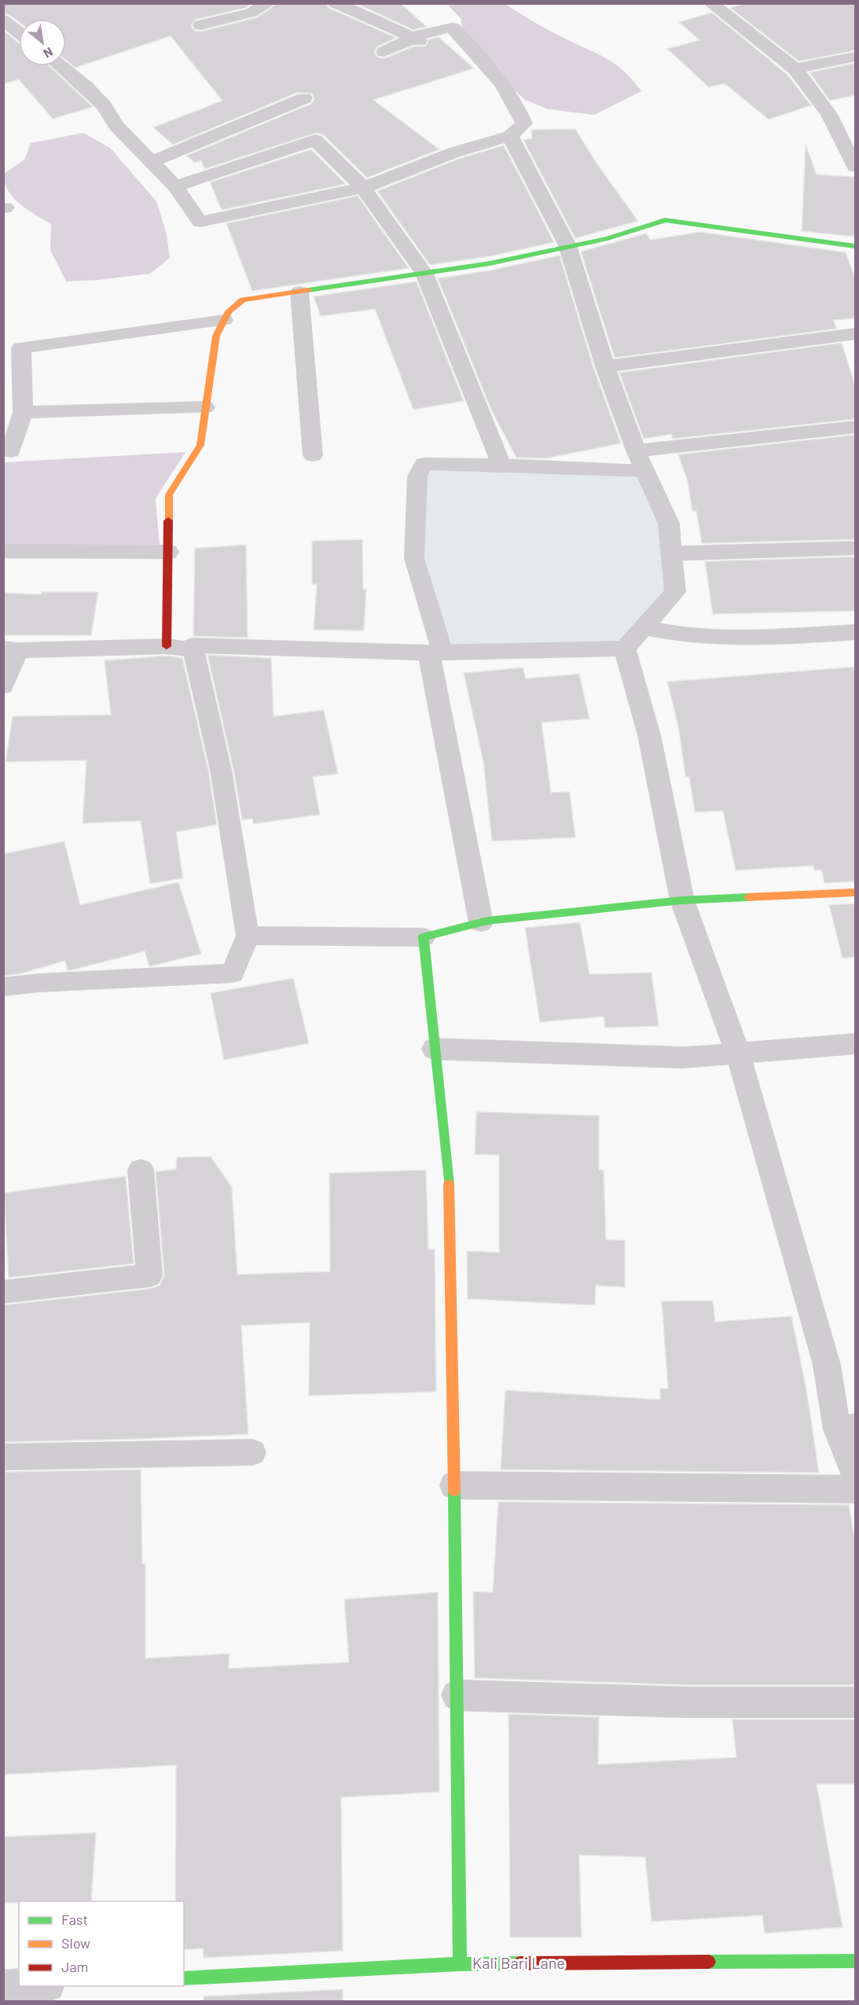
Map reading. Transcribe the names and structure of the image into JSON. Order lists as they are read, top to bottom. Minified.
{"streets":{"street":["Kali Bari Lane"]},"legend":["Fast","Slow","Jam"],"north":"bottom right"}
